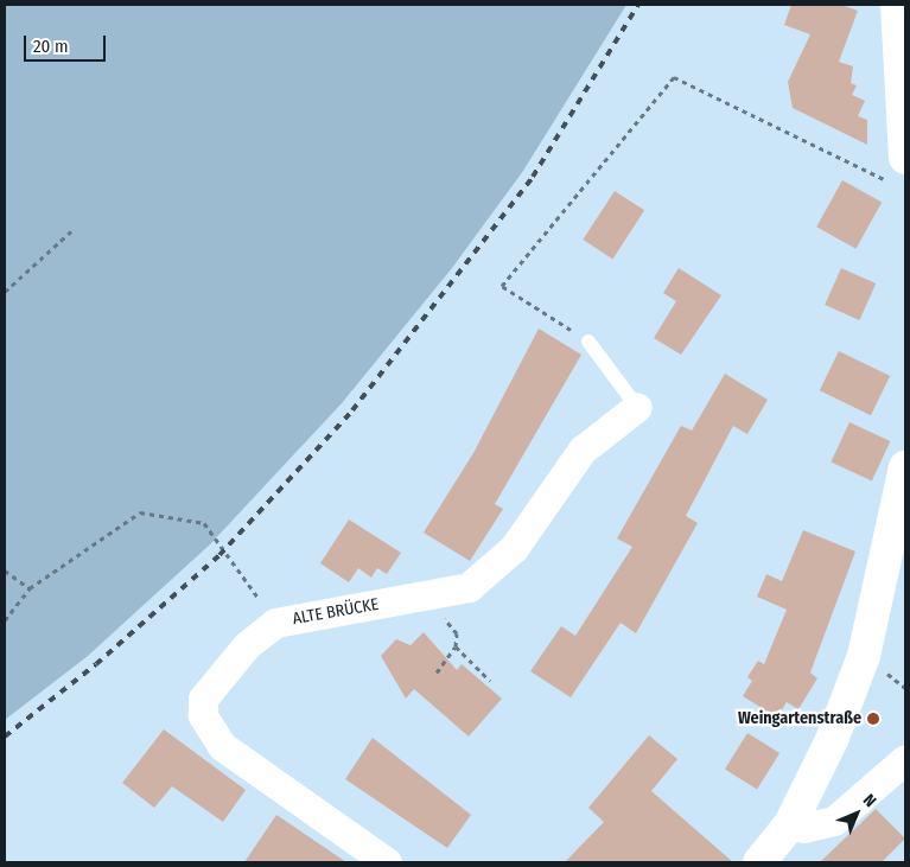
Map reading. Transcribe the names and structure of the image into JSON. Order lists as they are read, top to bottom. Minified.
{"streets":{"street":["ALTE BRÜCKE"]},"places":["Weingartenstraße"],"scale_bar":"20 m","north":"top right"}
